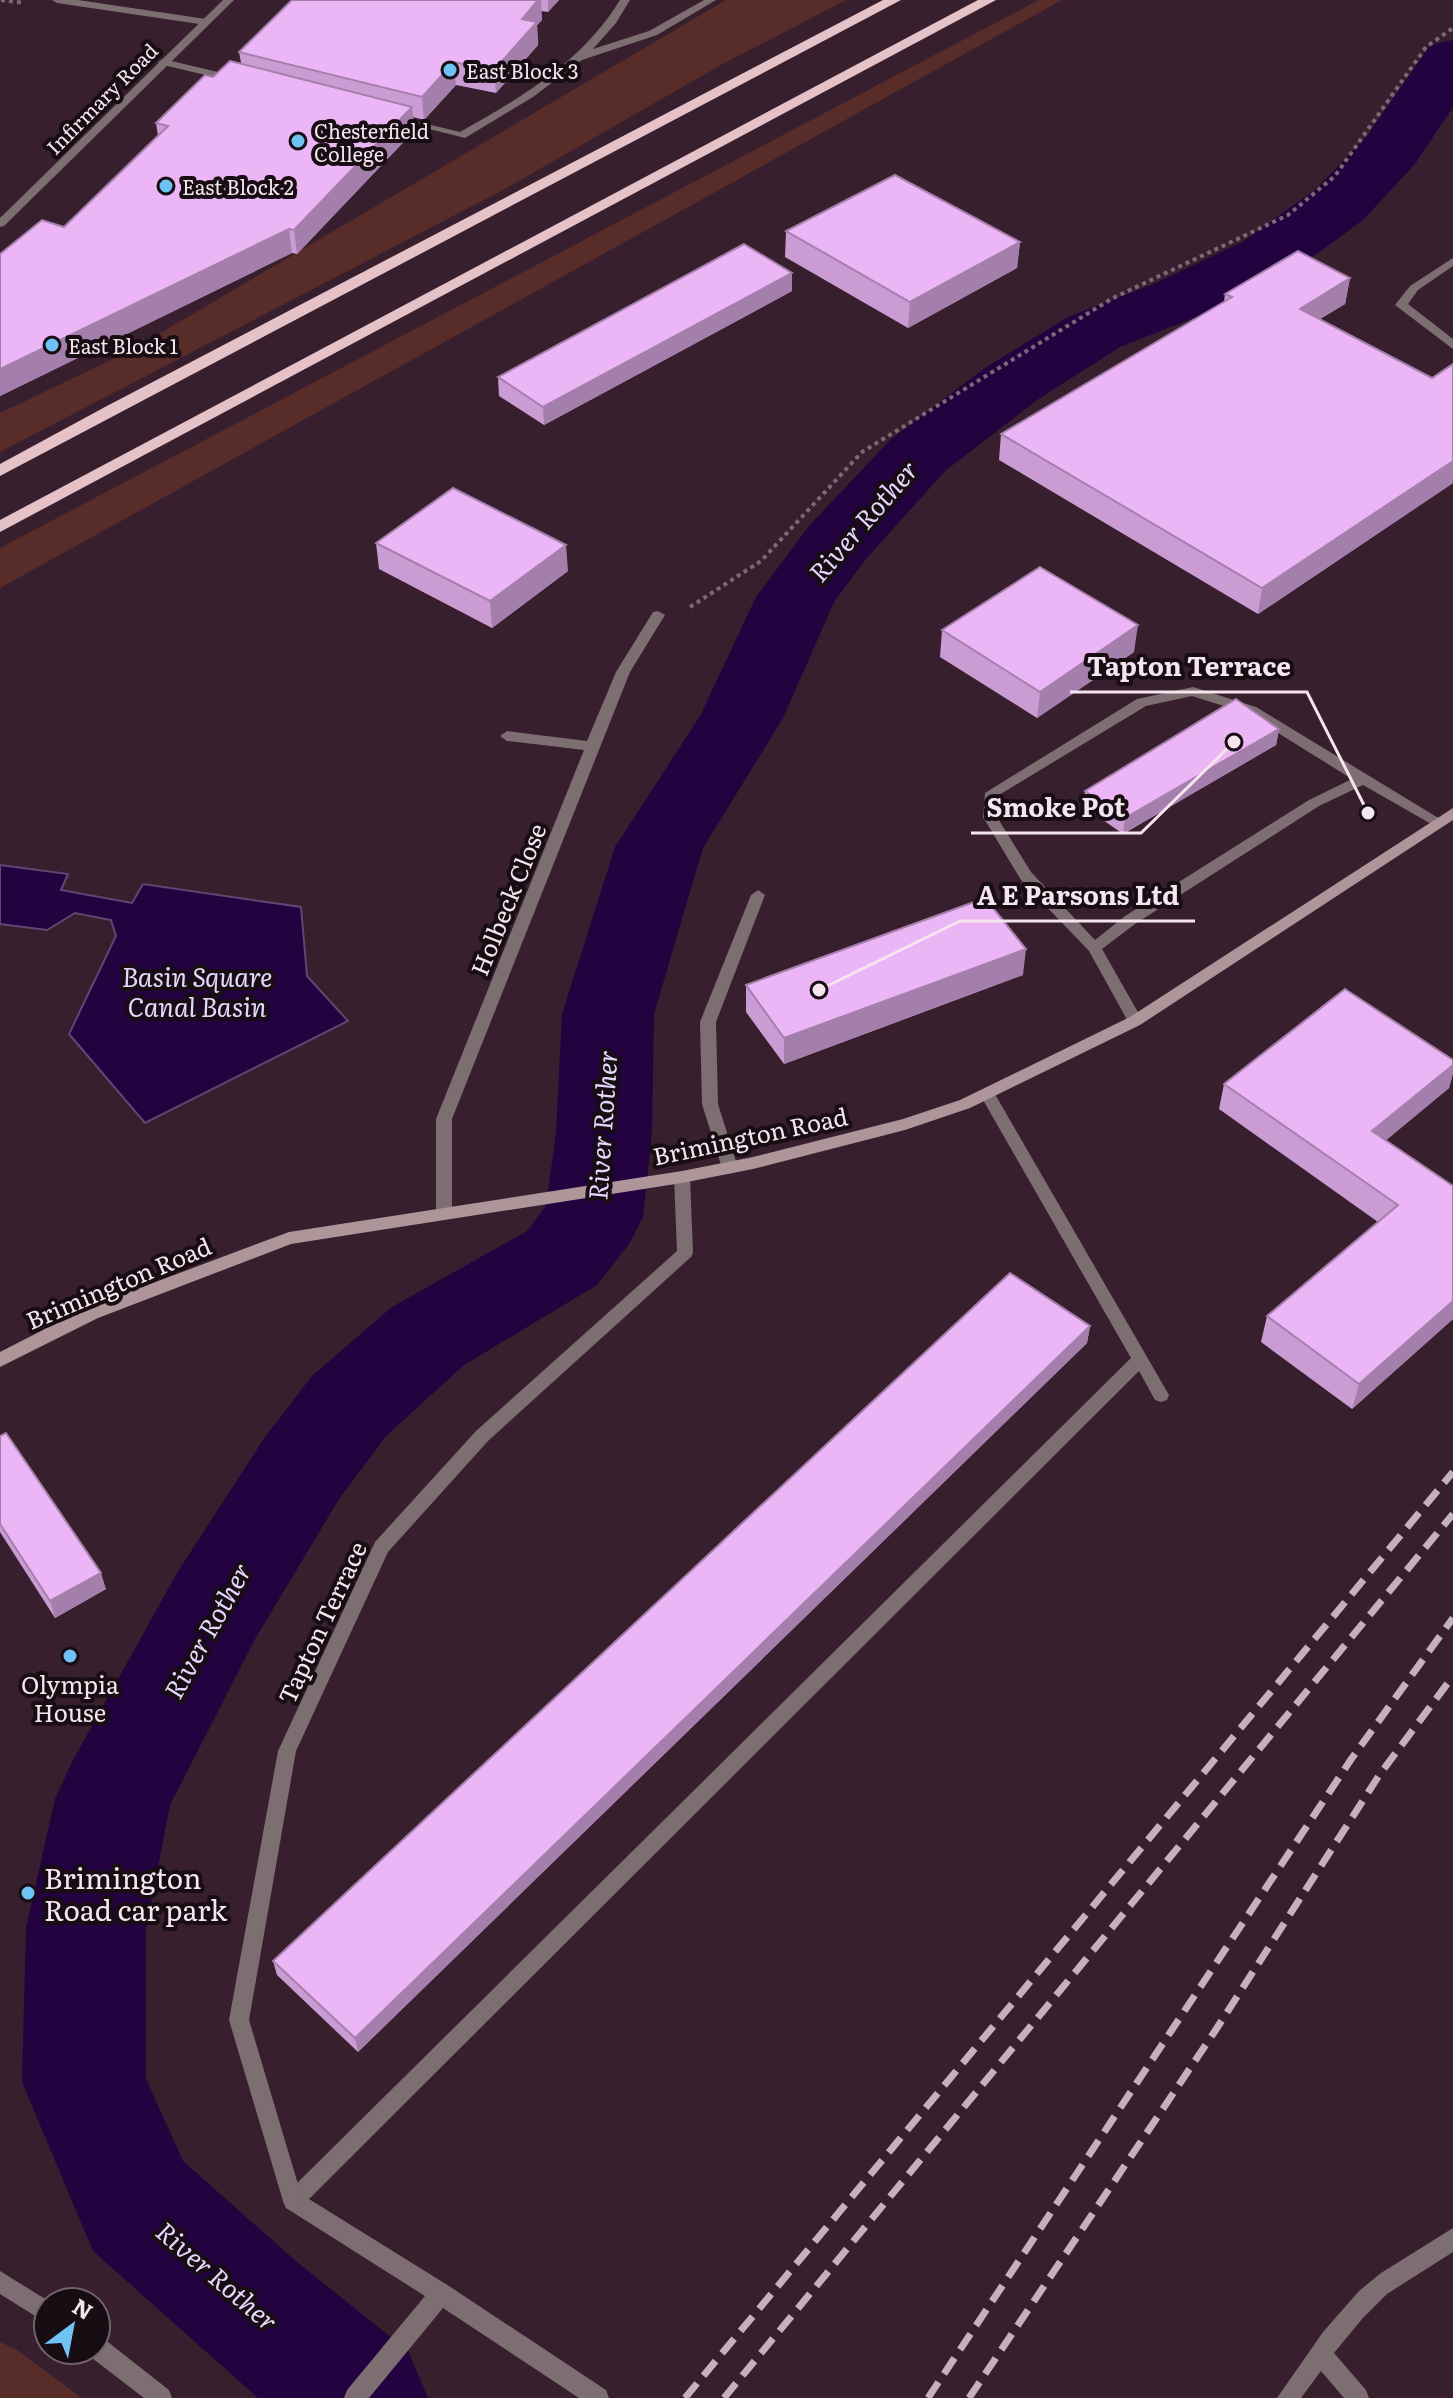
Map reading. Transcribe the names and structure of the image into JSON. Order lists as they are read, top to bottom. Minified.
{"streets":{"main road":["Brimington Road"],"street":["Infirmary Road","Holbeck Close","Tapton Terrace"]},"crossings":[["Holbeck Close","Brimington Road"],["Brimington Road","Tapton Terrace"]],"water":["River Rother","Basin Square Canal Basin"],"places":["East Block 3","Chesterfield College","East Block 2","East Block 1","Smoke Pot","Tapton Terrace","A E Parsons Ltd","Olympia House","Brimington Road car park"],"north":"top right"}
